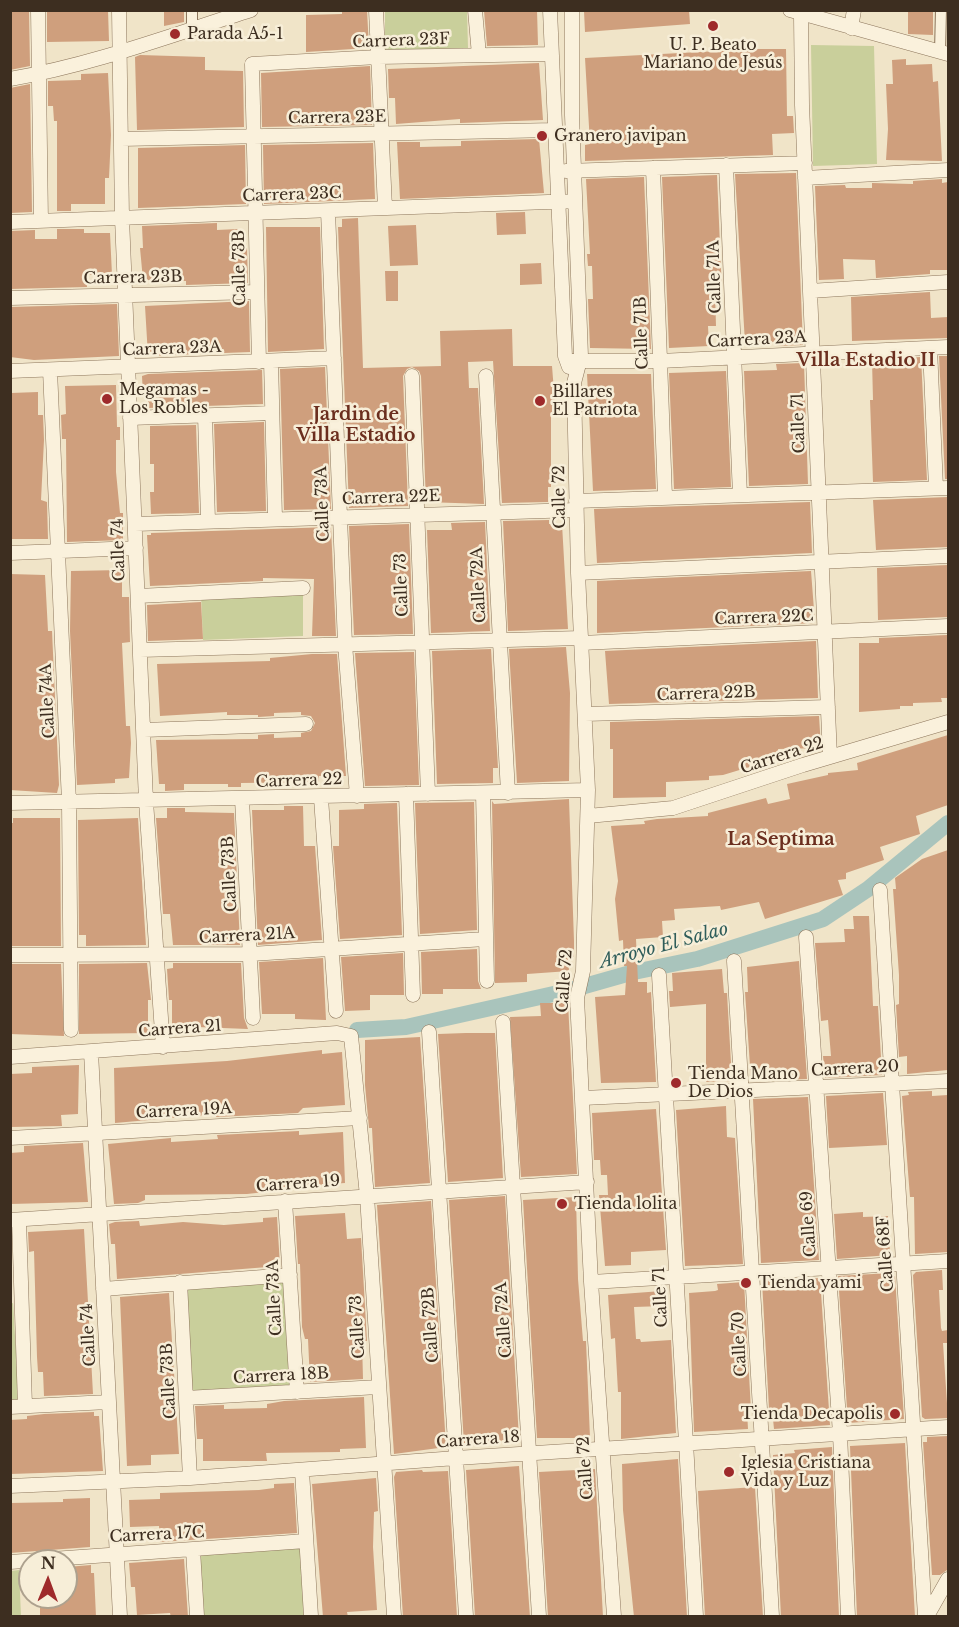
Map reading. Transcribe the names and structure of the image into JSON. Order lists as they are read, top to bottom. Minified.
{"streets":{"street":["Carrera 23F","Carrera 23E","Carrera 23C","Calle 73B","Calle 71A","Carrera 23B","Calle 71B","Carrera 23A","Calle 71","Calle 72","Carrera 22E","Calle 73A","Calle 74","Calle 73","Calle 72A","Carrera 22C","Carrera 22B","Calle 74A","Carrera 22","Carrera 21A","Carrera 21","Carrera 20","Carrera 19A","Carrera 19","Calle 69","Calle 68F","Calle 72B","Calle 70","Carrera 18B","Carrera 18","Carrera 17C"]},"crossings":[["Carrera 23F","Calle 73B"],["Carrera 23F","Calle 72"],["Carrera 23E","Calle 73B"],["Carrera 23E","Calle 72"],["Carrera 23E","Calle 74"],["Carrera 23C","Calle 73B"],["Carrera 23C","Calle 72"],["Carrera 23C","Calle 73A"],["Carrera 23C","Calle 74"],["Calle 73B","Carrera 23B"],["Calle 73B","Carrera 23A"],["Calle 73B","Carrera 22E"],["Calle 73B","Carrera 22"],["Calle 73B","Carrera 21A"],["Calle 73B","Carrera 18B"],["Calle 73B","Carrera 18"],["Calle 71A","Carrera 23A"],["Calle 71A","Carrera 22E"],["Carrera 23B","Calle 74"],["Calle 71B","Carrera 23A"],["Calle 71B","Carrera 22E"],["Carrera 23A","Calle 71"],["Carrera 23A","Calle 72"],["Carrera 23A","Calle 73A"],["Carrera 23A","Calle 74"],["Carrera 23A","Calle 74A"],["Calle 71","Carrera 22E"],["Calle 71","Carrera 22C"],["Calle 71","Carrera 22B"],["Calle 71","Carrera 22"],["Calle 71","Carrera 20"],["Calle 71","Carrera 18"],["Calle 72","Carrera 22E"],["Calle 72","Carrera 22C"],["Calle 72","Carrera 22B"],["Calle 72","Carrera 22"],["Calle 72","Carrera 20"],["Calle 72","Carrera 19"],["Calle 72","Carrera 18"],["Carrera 22E","Calle 73A"],["Carrera 22E","Calle 74"],["Carrera 22E","Calle 73"],["Carrera 22E","Calle 72A"],["Calle 73A","Carrera 22"],["Calle 73A","Carrera 19"],["Calle 73A","Carrera 18B"],["Calle 74","Carrera 22"],["Calle 74","Carrera 21A"],["Calle 74","Carrera 21"],["Calle 74","Carrera 19A"],["Calle 74","Carrera 19"],["Calle 74","Carrera 18"],["Calle 74","Carrera 17C"],["Calle 73","Carrera 22"],["Calle 73","Carrera 21"],["Calle 73","Carrera 19A"],["Calle 73","Carrera 19"],["Calle 73","Carrera 18B"],["Calle 73","Carrera 18"],["Calle 72A","Carrera 22"],["Calle 72A","Carrera 19"],["Calle 72A","Carrera 18"],["Calle 74A","Carrera 22"],["Calle 74A","Carrera 21A"],["Carrera 20","Calle 69"],["Carrera 20","Calle 68F"],["Carrera 20","Calle 70"],["Carrera 19","Calle 72B"],["Calle 69","Carrera 18"],["Calle 68F","Carrera 18"],["Calle 72B","Carrera 18"],["Calle 70","Carrera 18"]],"districts":["Villa Estadio II","Jardin de Villa Estadio","La Septima"],"water":["Arroyo El Salao"],"places":["U. P. Beato Mariano de Jesús","Parada A5-1","Granero javipan","Megamas - Los Robles","Billares El Patriota","Tienda Mano De Dios","Tienda lolita","Tienda yami","Tienda Decapolis","Iglesia Cristiana Vida y Luz"],"north":"top"}
